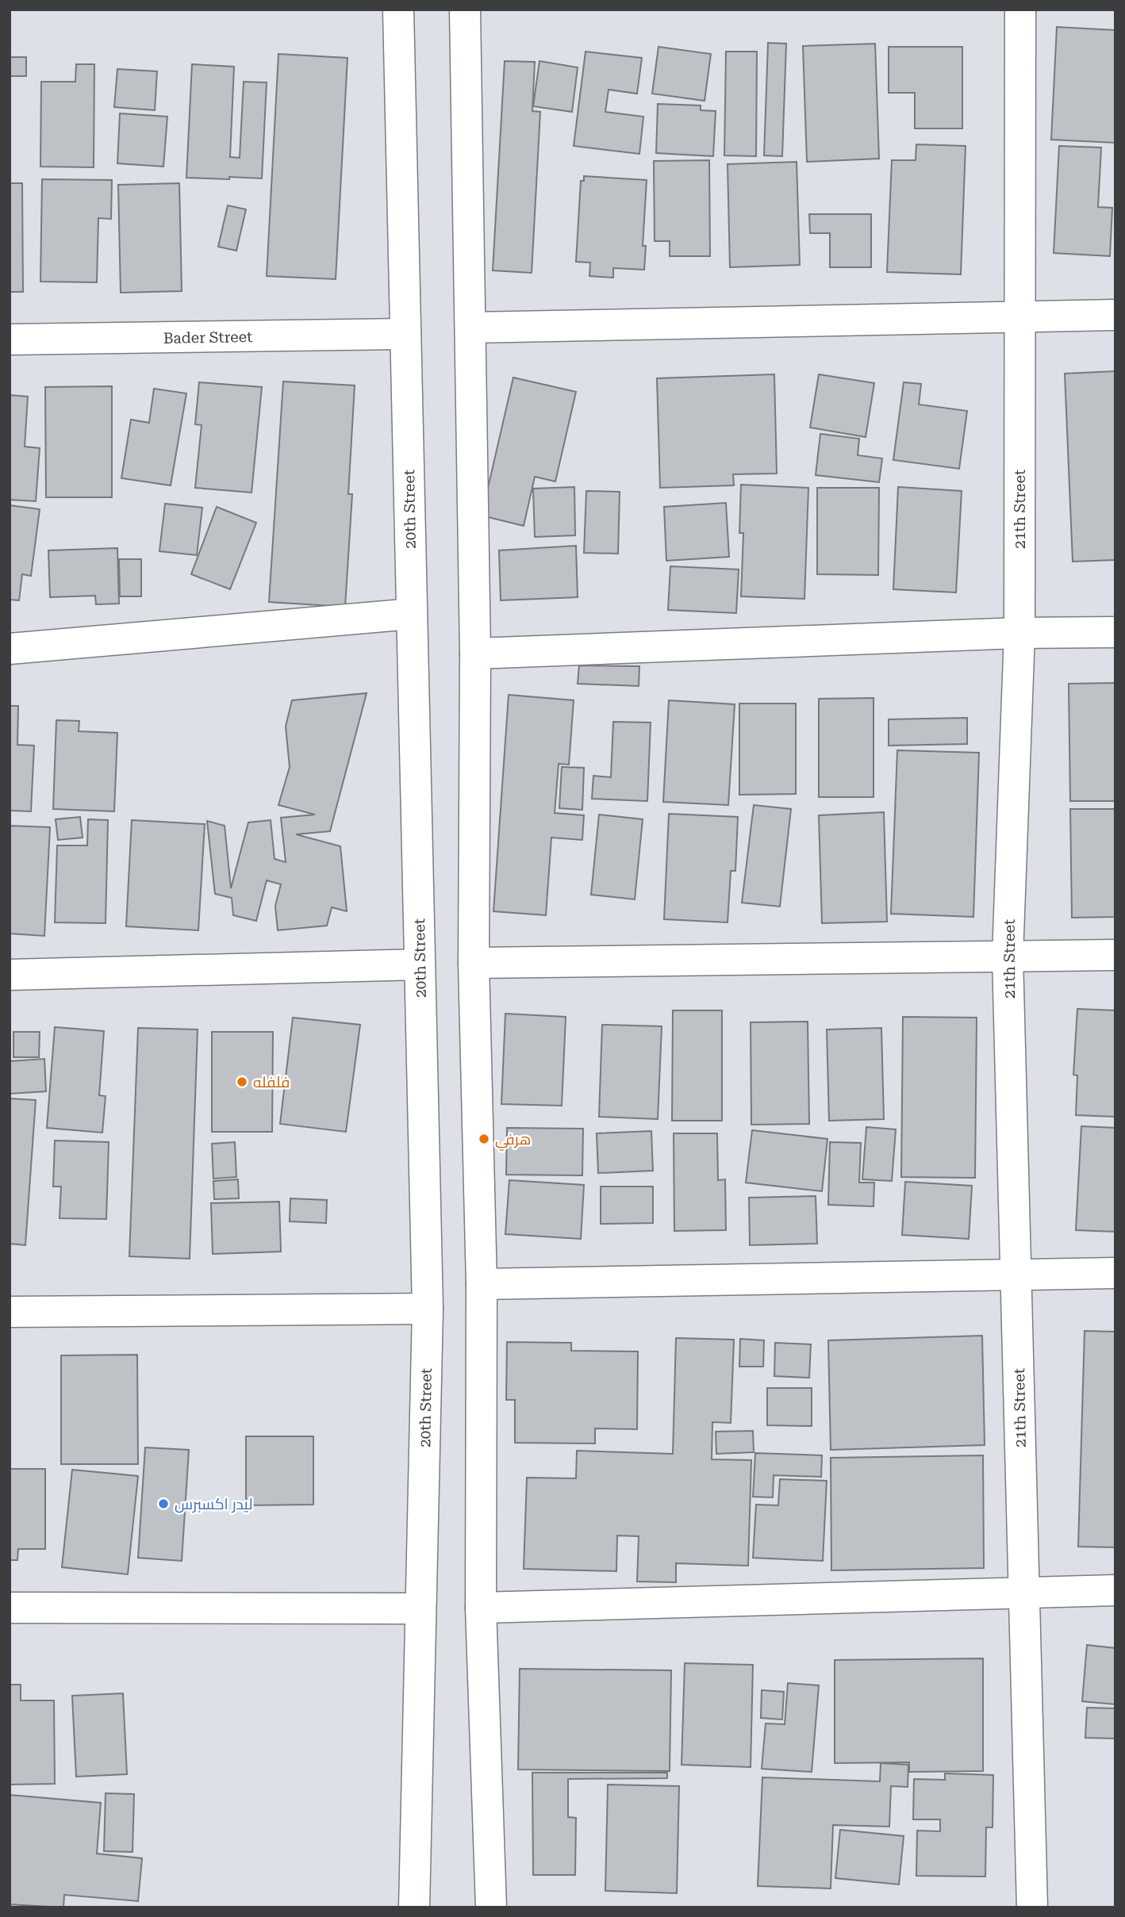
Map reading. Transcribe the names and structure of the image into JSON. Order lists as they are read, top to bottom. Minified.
{"streets":{"street":["Bader Street","20th Street","21th Street"]},"crossings":[["Bader Street","20th Street"]],"places":["فلفله","هرفي","ليدر اكسبرس"]}
